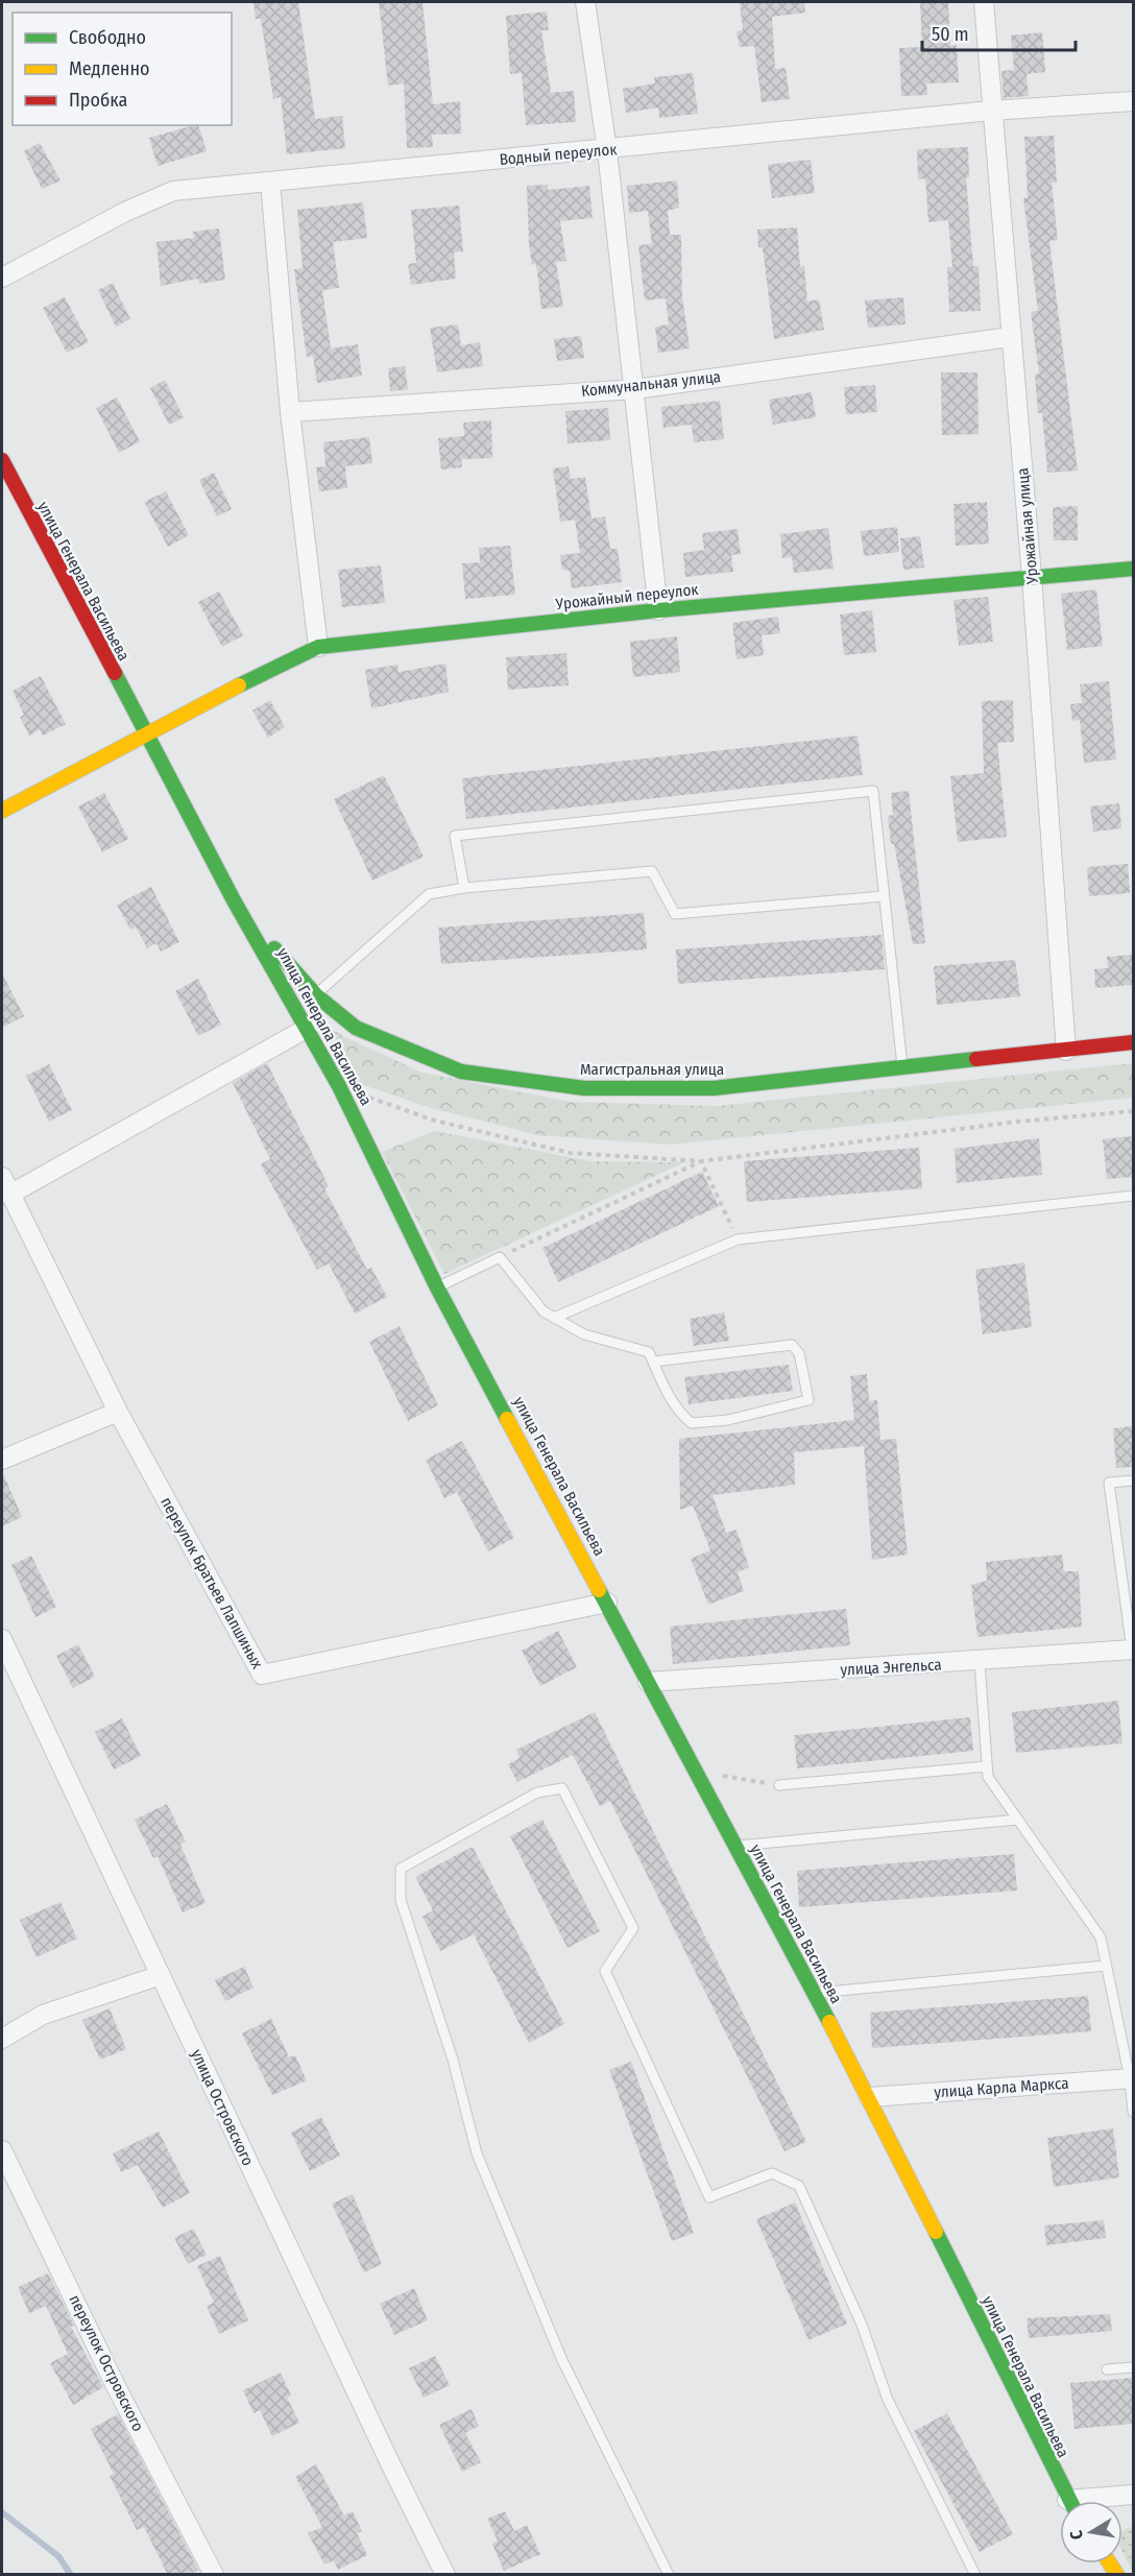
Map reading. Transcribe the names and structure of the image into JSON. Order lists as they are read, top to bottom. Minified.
{"streets":{"main road":["улица Генерала Васильева","Урожайный переулок","Магистральная улица"],"street":["Водный переулок","Коммунальная улица","Урожайная улица","переулок Братьев Лапшиных","улица Энгельса","улица Карла Маркса","улица Островского","переулок Островского"]},"crossings":[["Водный переулок","Урожайная улица"],["Коммунальная улица","Урожайная улица"],["Урожайная улица","Урожайный переулок"],["Урожайная улица","Магистральная улица"],["улица Генерала Васильева","Урожайный переулок"],["улица Генерала Васильева","Магистральная улица"],["улица Генерала Васильева","переулок Братьев Лапшиных"],["улица Генерала Васильева","улица Энгельса"],["улица Генерала Васильева","улица Карла Маркса"]],"legend":["Свободно","Медленно","Пробка"],"scale_bar":"50 m","north":"left"}
